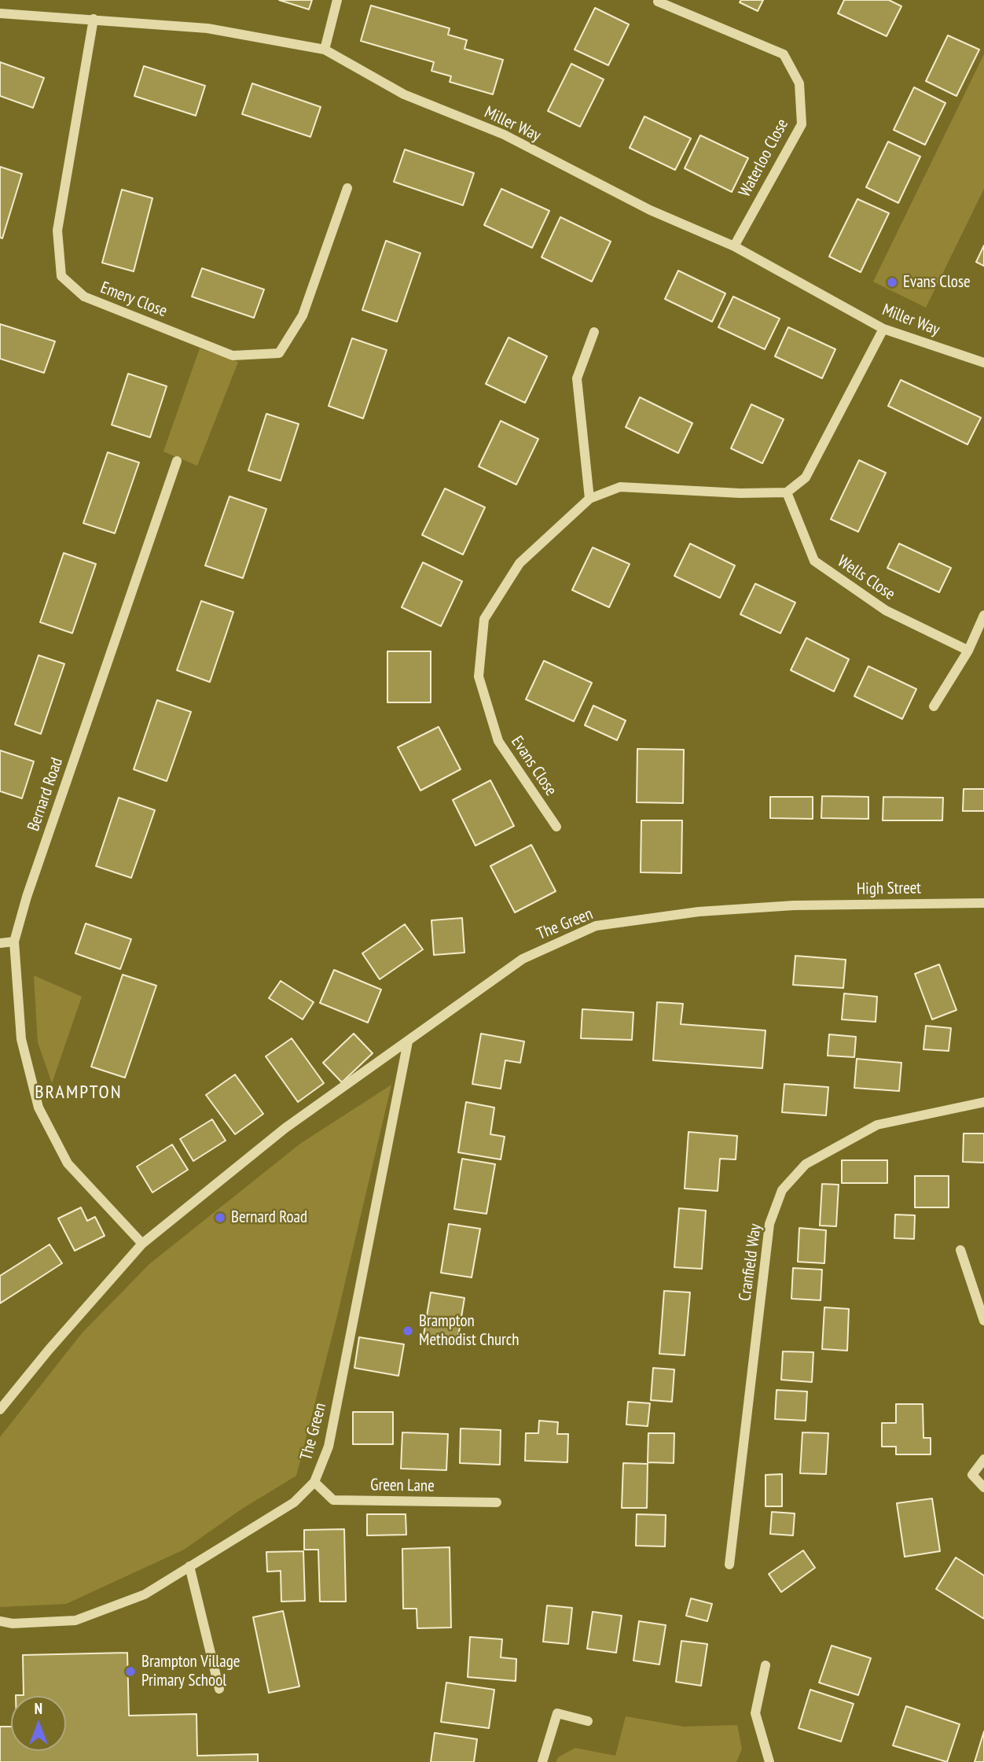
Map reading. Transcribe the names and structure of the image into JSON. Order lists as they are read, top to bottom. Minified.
{"streets":{"street":["Miller Way","Waterloo Close","Emery Close","Wells Close","Evans Close","Bernard Road","High Street","The Green","Cranfield Way","Green Lane"]},"crossings":[["Miller Way","Waterloo Close"],["Miller Way","Emery Close"],["Wells Close","Evans Close"],["Bernard Road","The Green"],["High Street","The Green"],["The Green","Green Lane"]],"districts":["BRAMPTON"],"places":["Evans Close","Bernard Road","Brampton Methodist Church","Brampton Village Primary School"],"north":"top"}
